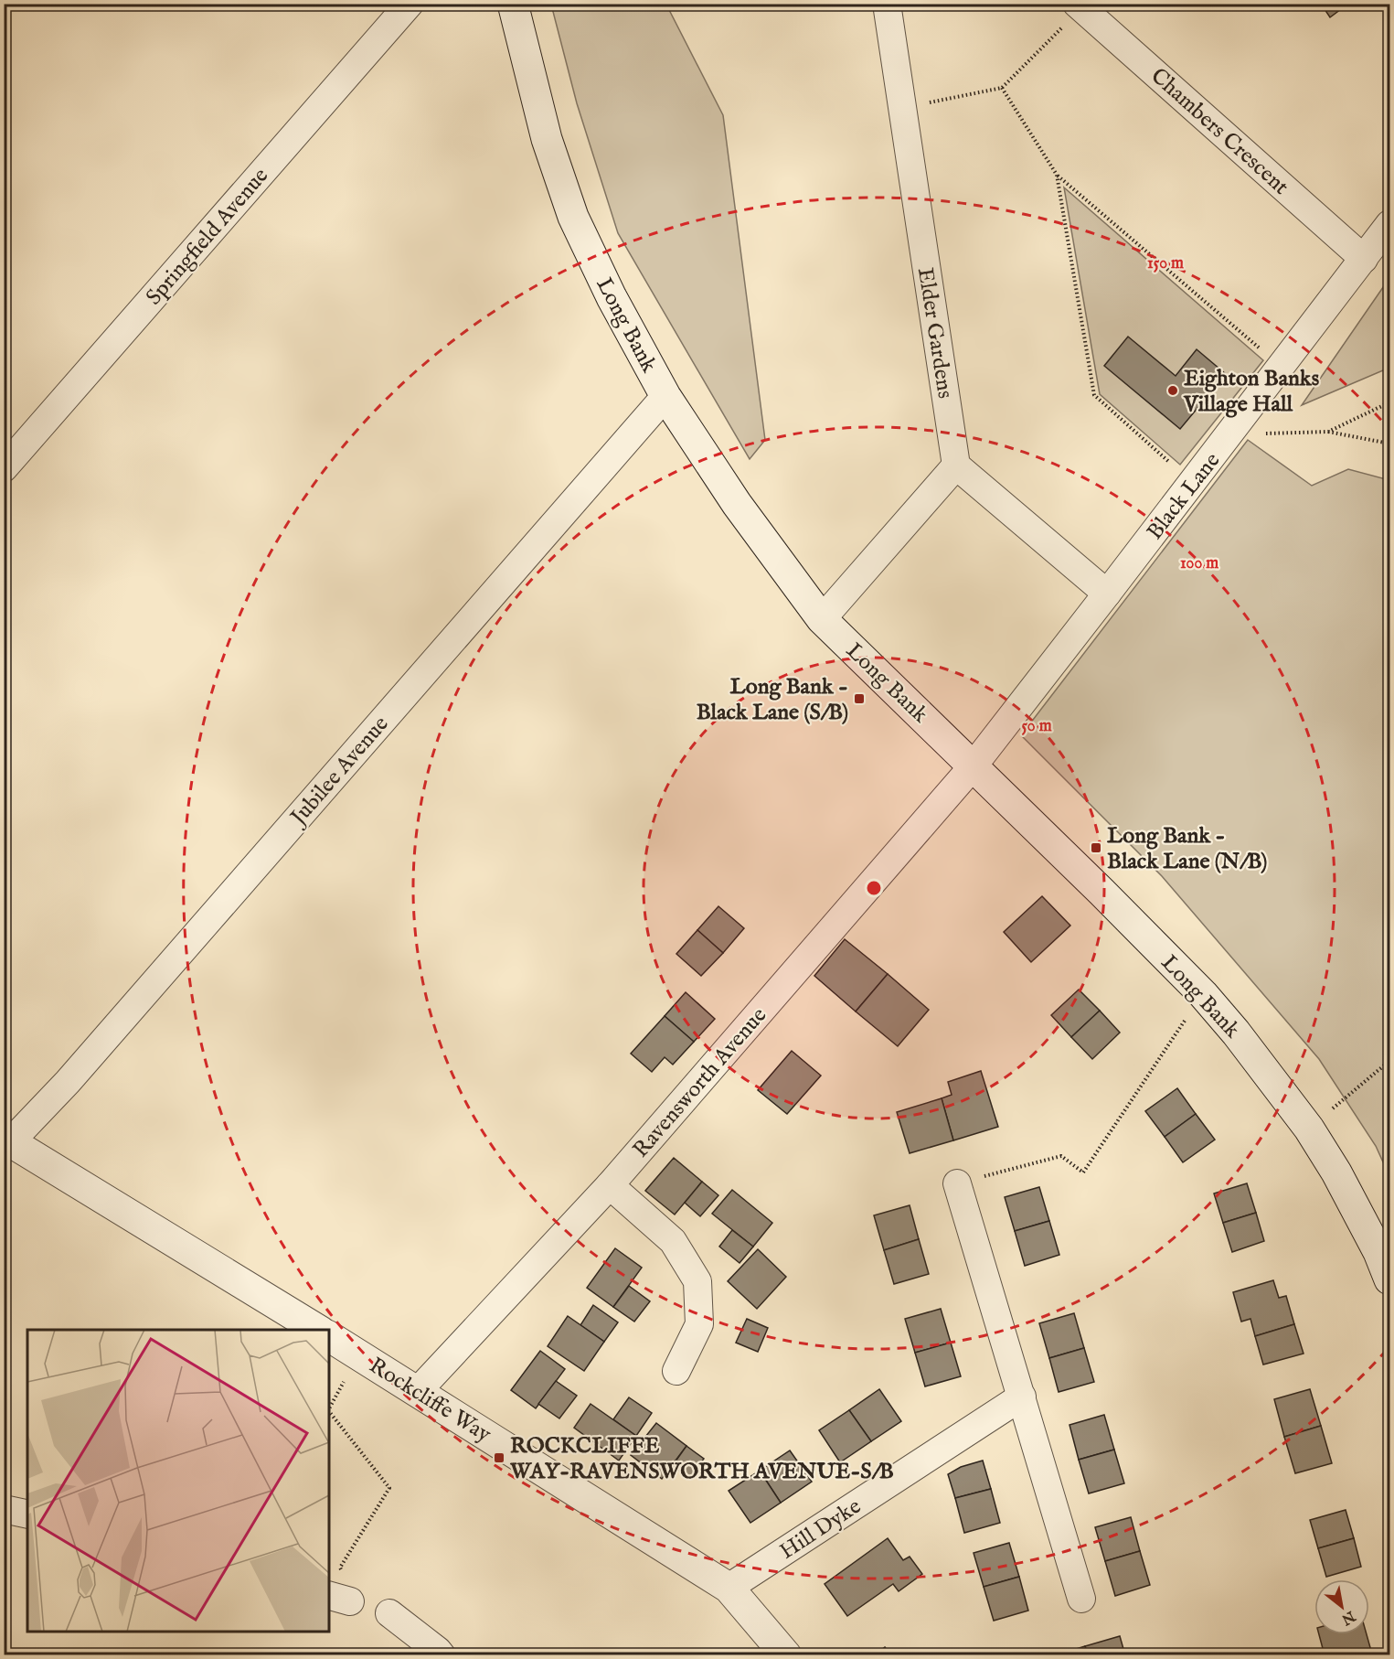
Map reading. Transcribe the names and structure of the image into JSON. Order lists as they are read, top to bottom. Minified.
{"streets":{"main road":["Long Bank","Rockcliffe Way"],"street":["Chambers Crescent","Springfield Avenue","Elder Gardens","Black Lane","Jubilee Avenue","Ravensworth Avenue","Hill Dyke"]},"crossings":[["Chambers Crescent","Black Lane"],["Long Bank","Black Lane"],["Long Bank","Jubilee Avenue"],["Long Bank","Ravensworth Avenue"],["Black Lane","Ravensworth Avenue"],["Ravensworth Avenue","Rockcliffe Way"],["Rockcliffe Way","Hill Dyke"]],"places":{"other":["Eighton Banks Village Hall"],"transit":["Long Bank - Black Lane (S/B)","Long Bank - Black Lane (N/B)","ROCKCLIFFE WAY-RAVENSWORTH AVENUE-S/B"]},"north":"bottom right","rings":["150 m","100 m","50 m"]}
